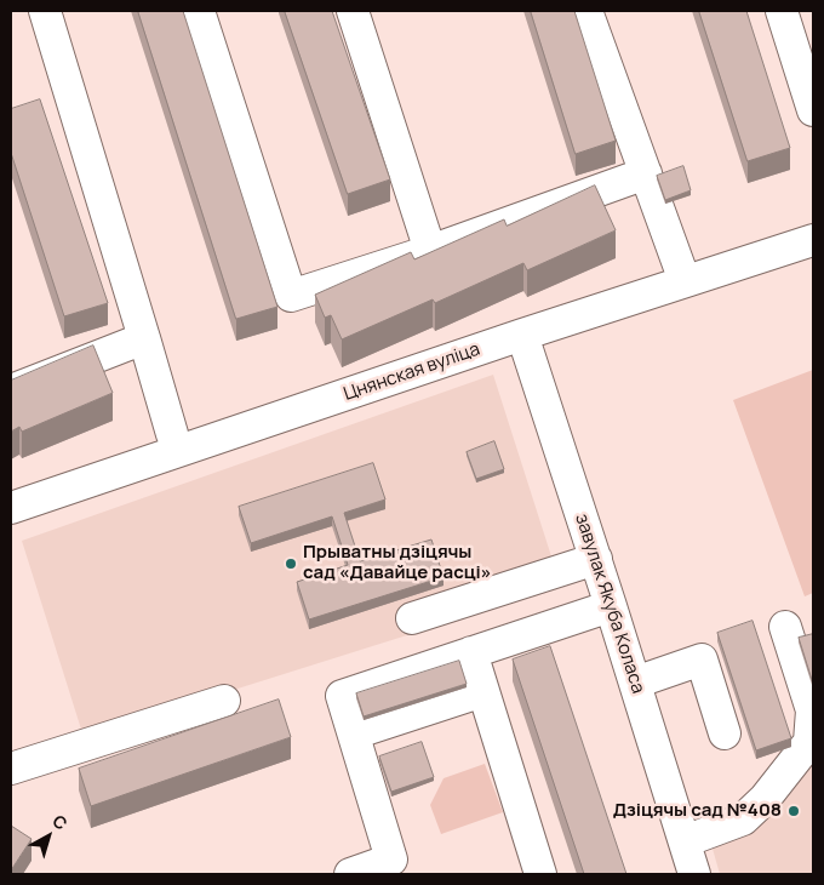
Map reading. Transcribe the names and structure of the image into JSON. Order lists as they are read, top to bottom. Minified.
{"streets":{"street":["Цнянская вуліца","завулак Якуба Коласа"]},"crossings":[["Цнянская вуліца","завулак Якуба Коласа"]],"places":["Прыватны дзіцячы сад «Давайце расці»","Дзіцячы сад №408"],"north":"top right"}
